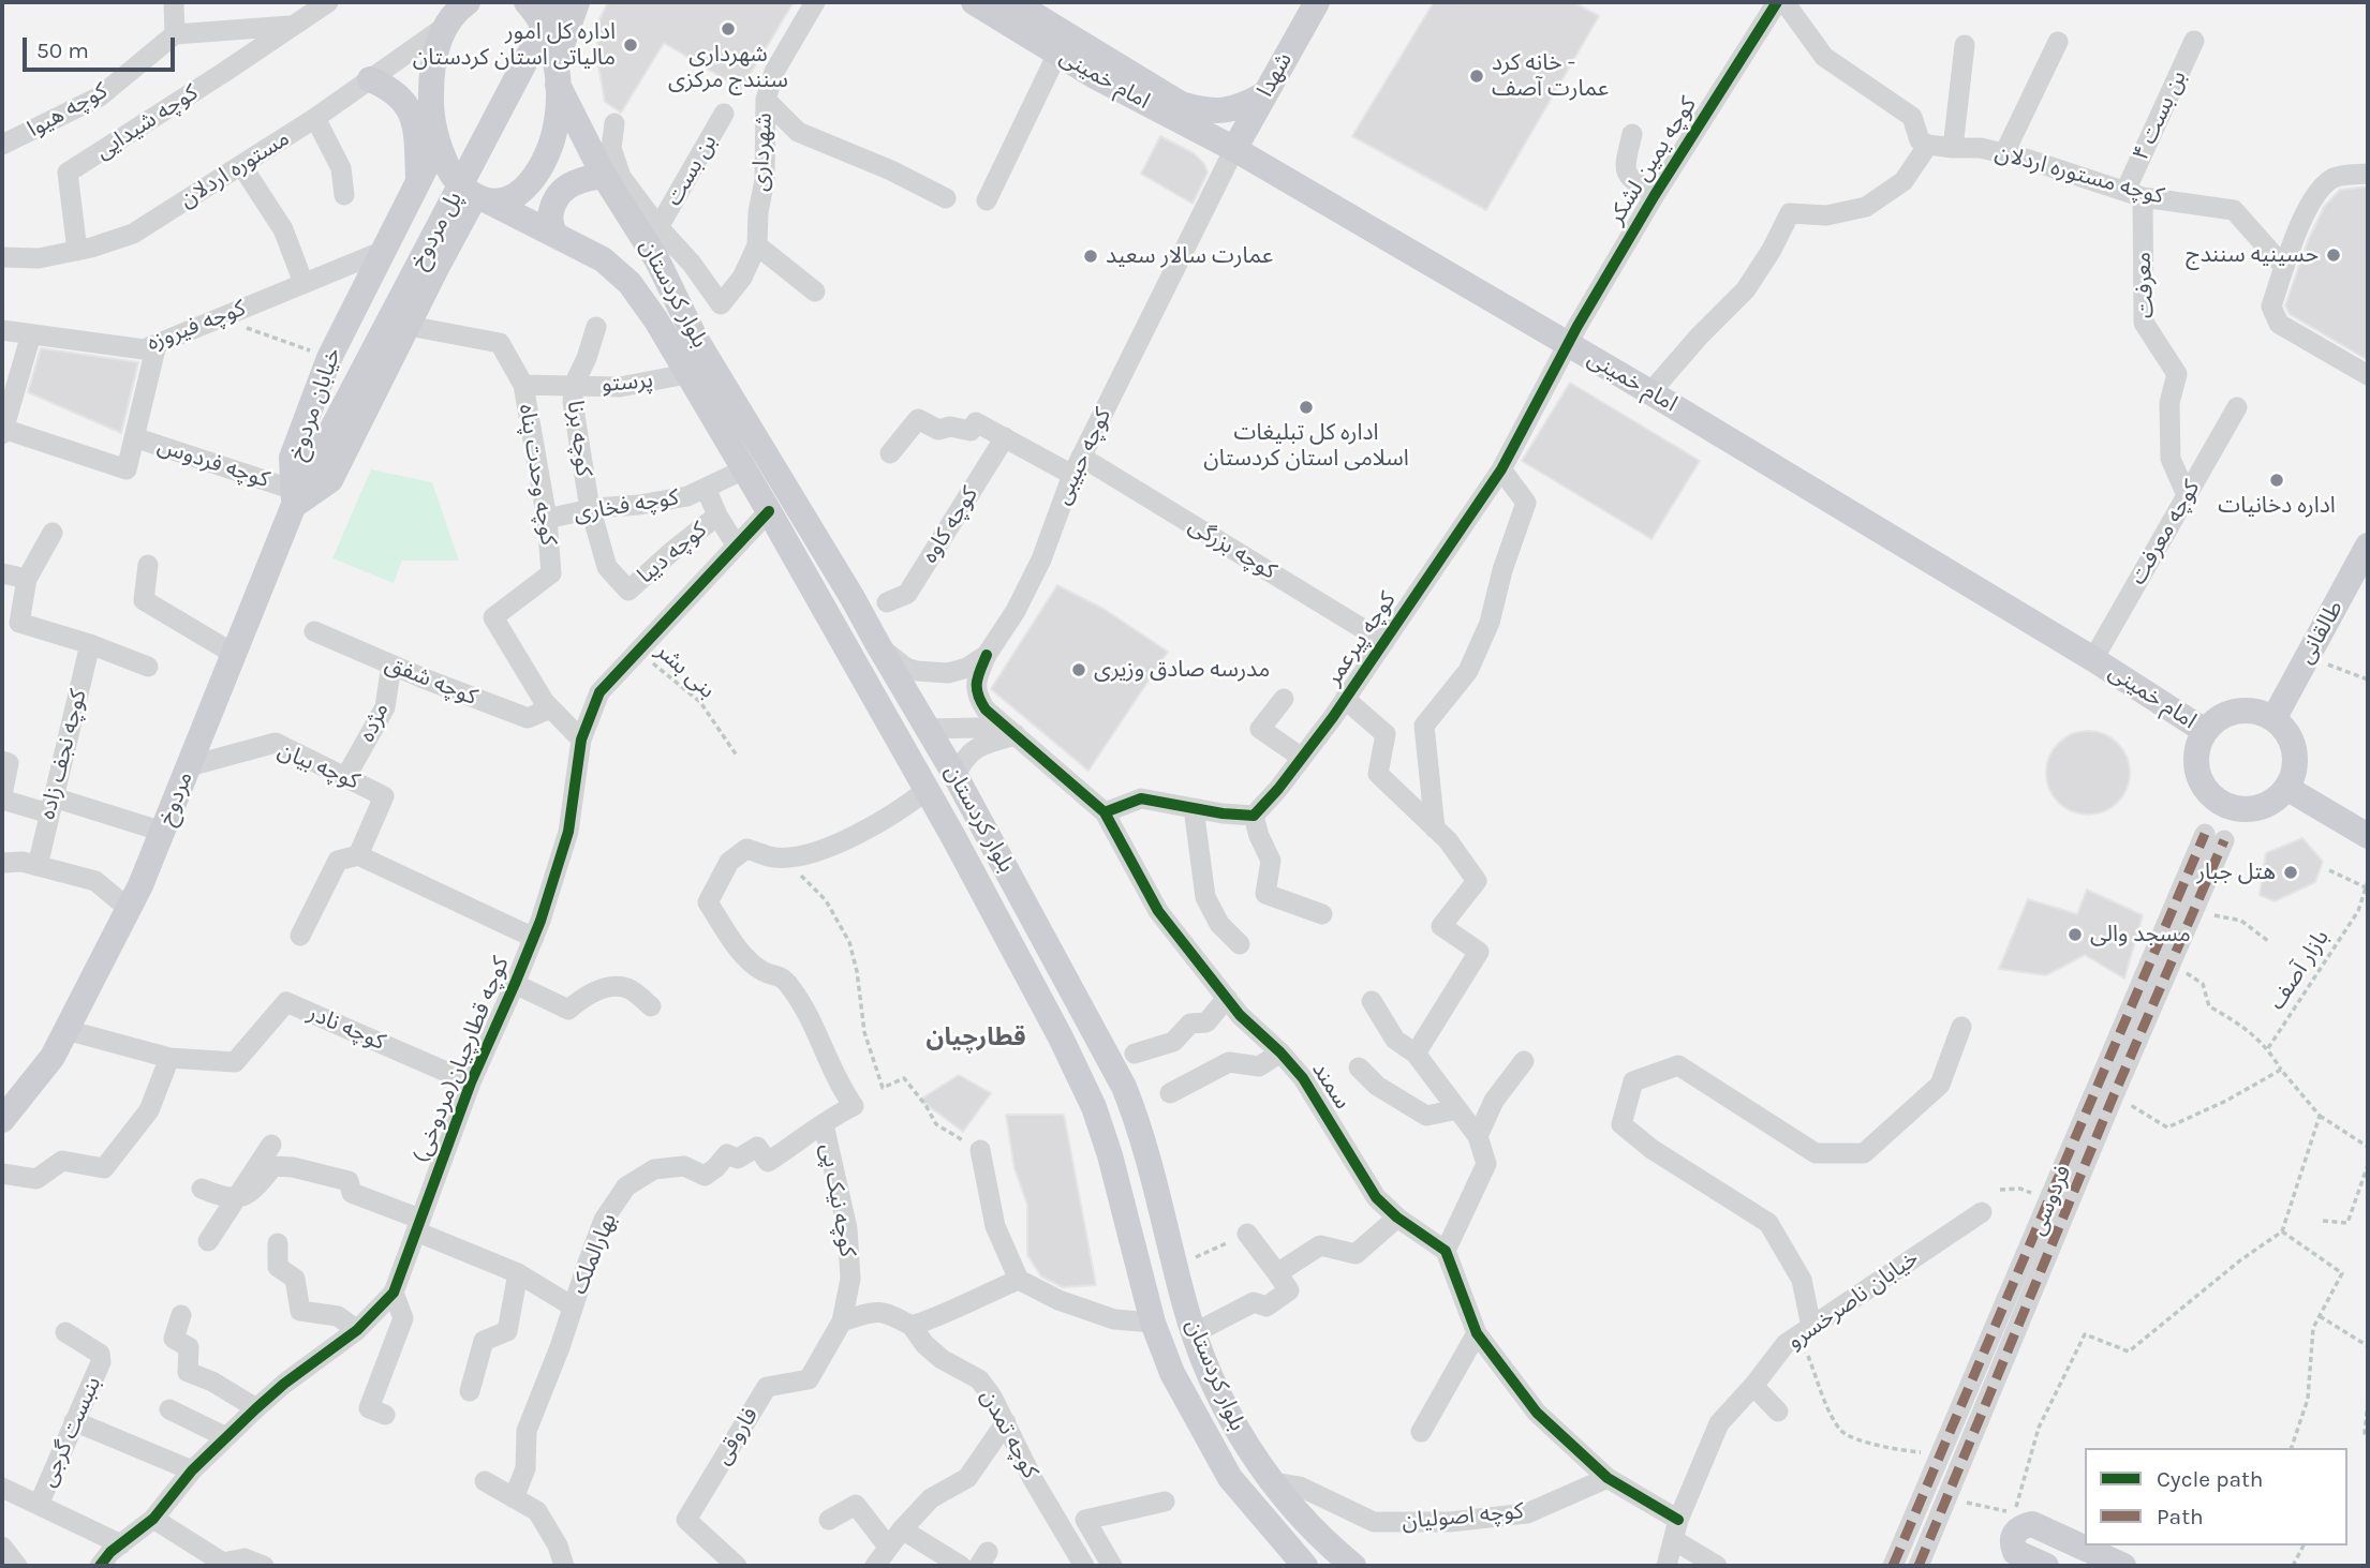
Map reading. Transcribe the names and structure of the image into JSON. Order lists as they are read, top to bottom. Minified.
{"streets":{"main road":["شهدا","امام خمینی","پل مردوخ","بلوار کردستان","خیابان مردوخ","طالقانی","مردوخ"],"street":["کوچه هیوا","بن بست ۴","کوچه شیدایی","شهرداری","کوچه یمین لشکر","مستوره اردلان","بن بست","کوچه مستوره اردلان","معرفت","کوچه فیروزه","پرستو","کوچه برنا","کوچه حبیبی","کوچه فردوس","کوچه وحدت پناه","کوچه فخاری","کوچه کاوه","کوچه معرفت","کوچه بزرگی","کوچه دیبا","کوچه پیرعمر","کوچه شفق","مژده","کوچه نجف زاده","کوچه بیان","کوچه نادر","کوچه قطارچیان(مردوخی)","سمند","کوچه نیک پی","فردوسی","بهارالملک","خیابان ناصرخسرو","بنبست گرجی","کوچه تمدن","فاروقی","کوچه اصولیان"],"path":["بازار آصف"],"cycle path":["بنی بشر"]},"crossings":[["شهدا","امام خمینی"],["شهدا","کوچه حبیبی"],["امام خمینی","کوچه یمین لشکر"],["امام خمینی","کوچه حبیبی"],["امام خمینی","کوچه معرفت"],["امام خمینی","طالقانی"],["امام خمینی","کوچه پیرعمر"],["بن بست ۴","کوچه مستوره اردلان"],["بن بست ۴","معرفت"],["کوچه شیدایی","مستوره اردلان"],["شهرداری","بن بست"],["کوچه یمین لشکر","کوچه پیرعمر"],["مستوره اردلان","بلوار کردستان"],["کوچه مستوره اردلان","معرفت"],["پل مردوخ","مردوخ"],["معرفت","کوچه معرفت"],["بلوار کردستان","پرستو"],["بلوار کردستان","خیابان مردوخ"],["بلوار کردستان","کوچه حبیبی"],["بلوار کردستان","کوچه فخاری"],["بلوار کردستان","کوچه قطارچیان(مردوخی)"],["بلوار کردستان","کوچه اصولیان"],["کوچه فیروزه","خیابان مردوخ"],["پرستو","کوچه برنا"],["پرستو","کوچه وحدت پناه"],["خیابان مردوخ","کوچه فردوس"],["خیابان مردوخ","کوچه وحدت پناه"],["خیابان مردوخ","مردوخ"],["کوچه برنا","کوچه فخاری"],["کوچه برنا","کوچه دیبا"],["کوچه حبیبی","کوچه بزرگی"],["کوچه حبیبی","سمند"],["کوچه فردوس","مردوخ"],["کوچه وحدت پناه","کوچه فخاری"],["کوچه وحدت پناه","کوچه شفق"],["کوچه وحدت پناه","کوچه قطارچیان(مردوخی)"],["کوچه فخاری","کوچه دیبا"],["کوچه کاوه","کوچه بزرگی"],["کوچه بزرگی","کوچه پیرعمر"],["بنی بشر","کوچه قطارچیان(مردوخی)"],["کوچه شفق","مژده"],["مژده","کوچه بیان"],["کوچه بیان","مردوخ"],["مردوخ","کوچه نادر"],["کوچه نادر","کوچه قطارچیان(مردوخی)"],["کوچه نیک پی","بهارالملک"],["کوچه نیک پی","فاروقی"]],"districts":["قطارچیان"],"places":["شهرداری سنندج مرکزی","اداره کل امور مالیاتی استان کردستان","خانه کرد - عمارت آصف","حسینیه سنندج","عمارت سالار سعید","اداره کل تبلیغات اسلامی استان کردستان","اداره دخانیات","مدرسه صادق وزیری","هتل جبار","مسجد والی"],"legend":["Cycle path","Path"],"scale_bar":"50 m"}
